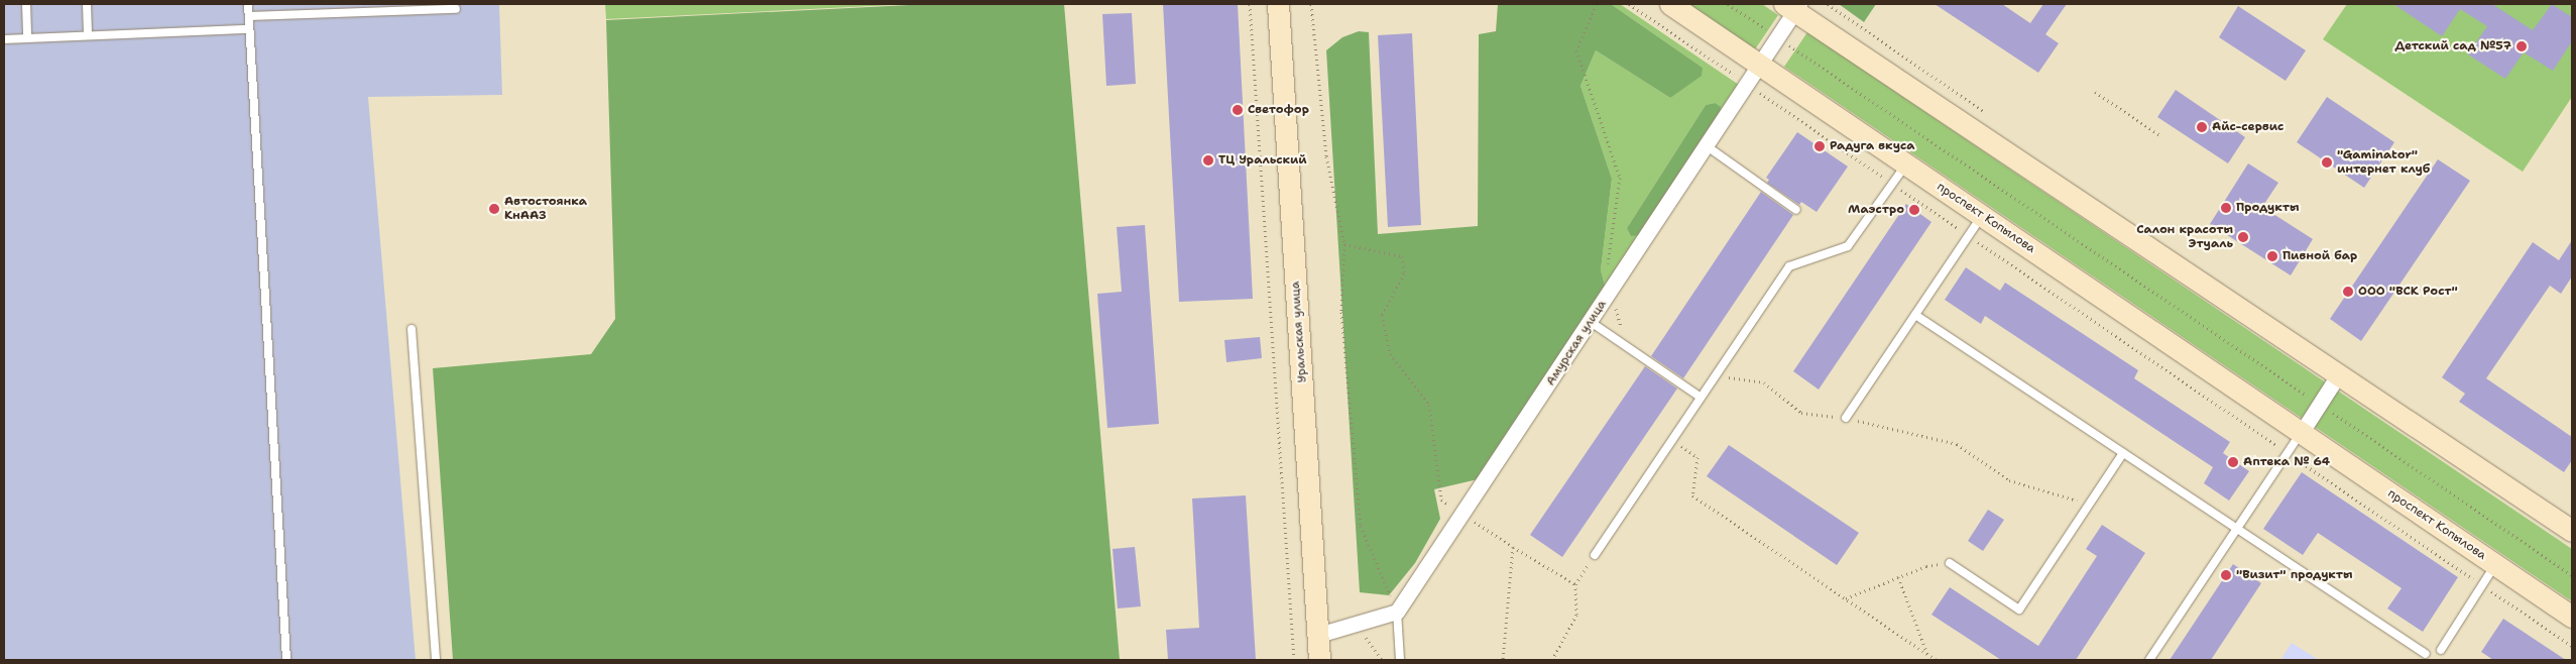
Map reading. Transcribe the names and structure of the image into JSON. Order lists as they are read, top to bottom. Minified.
{"streets":{"street":["проспект Копылова","Уральская улица","Амурская улица"]},"crossings":[["проспект Копылова","Амурская улица"]],"places":["Детский сад №57","Светофор","Айс-сервис","Радуга вкуса","ТЦ Уральский","\"Gaminator\" интернет клуб","Продукты","Автостоянка КнААЗ","Маэстро","Салон красоты Этуаль","Пивной бар","ООО \"ВСК Рост\"","Аптека № 64","\"Визит\" продукты"]}
